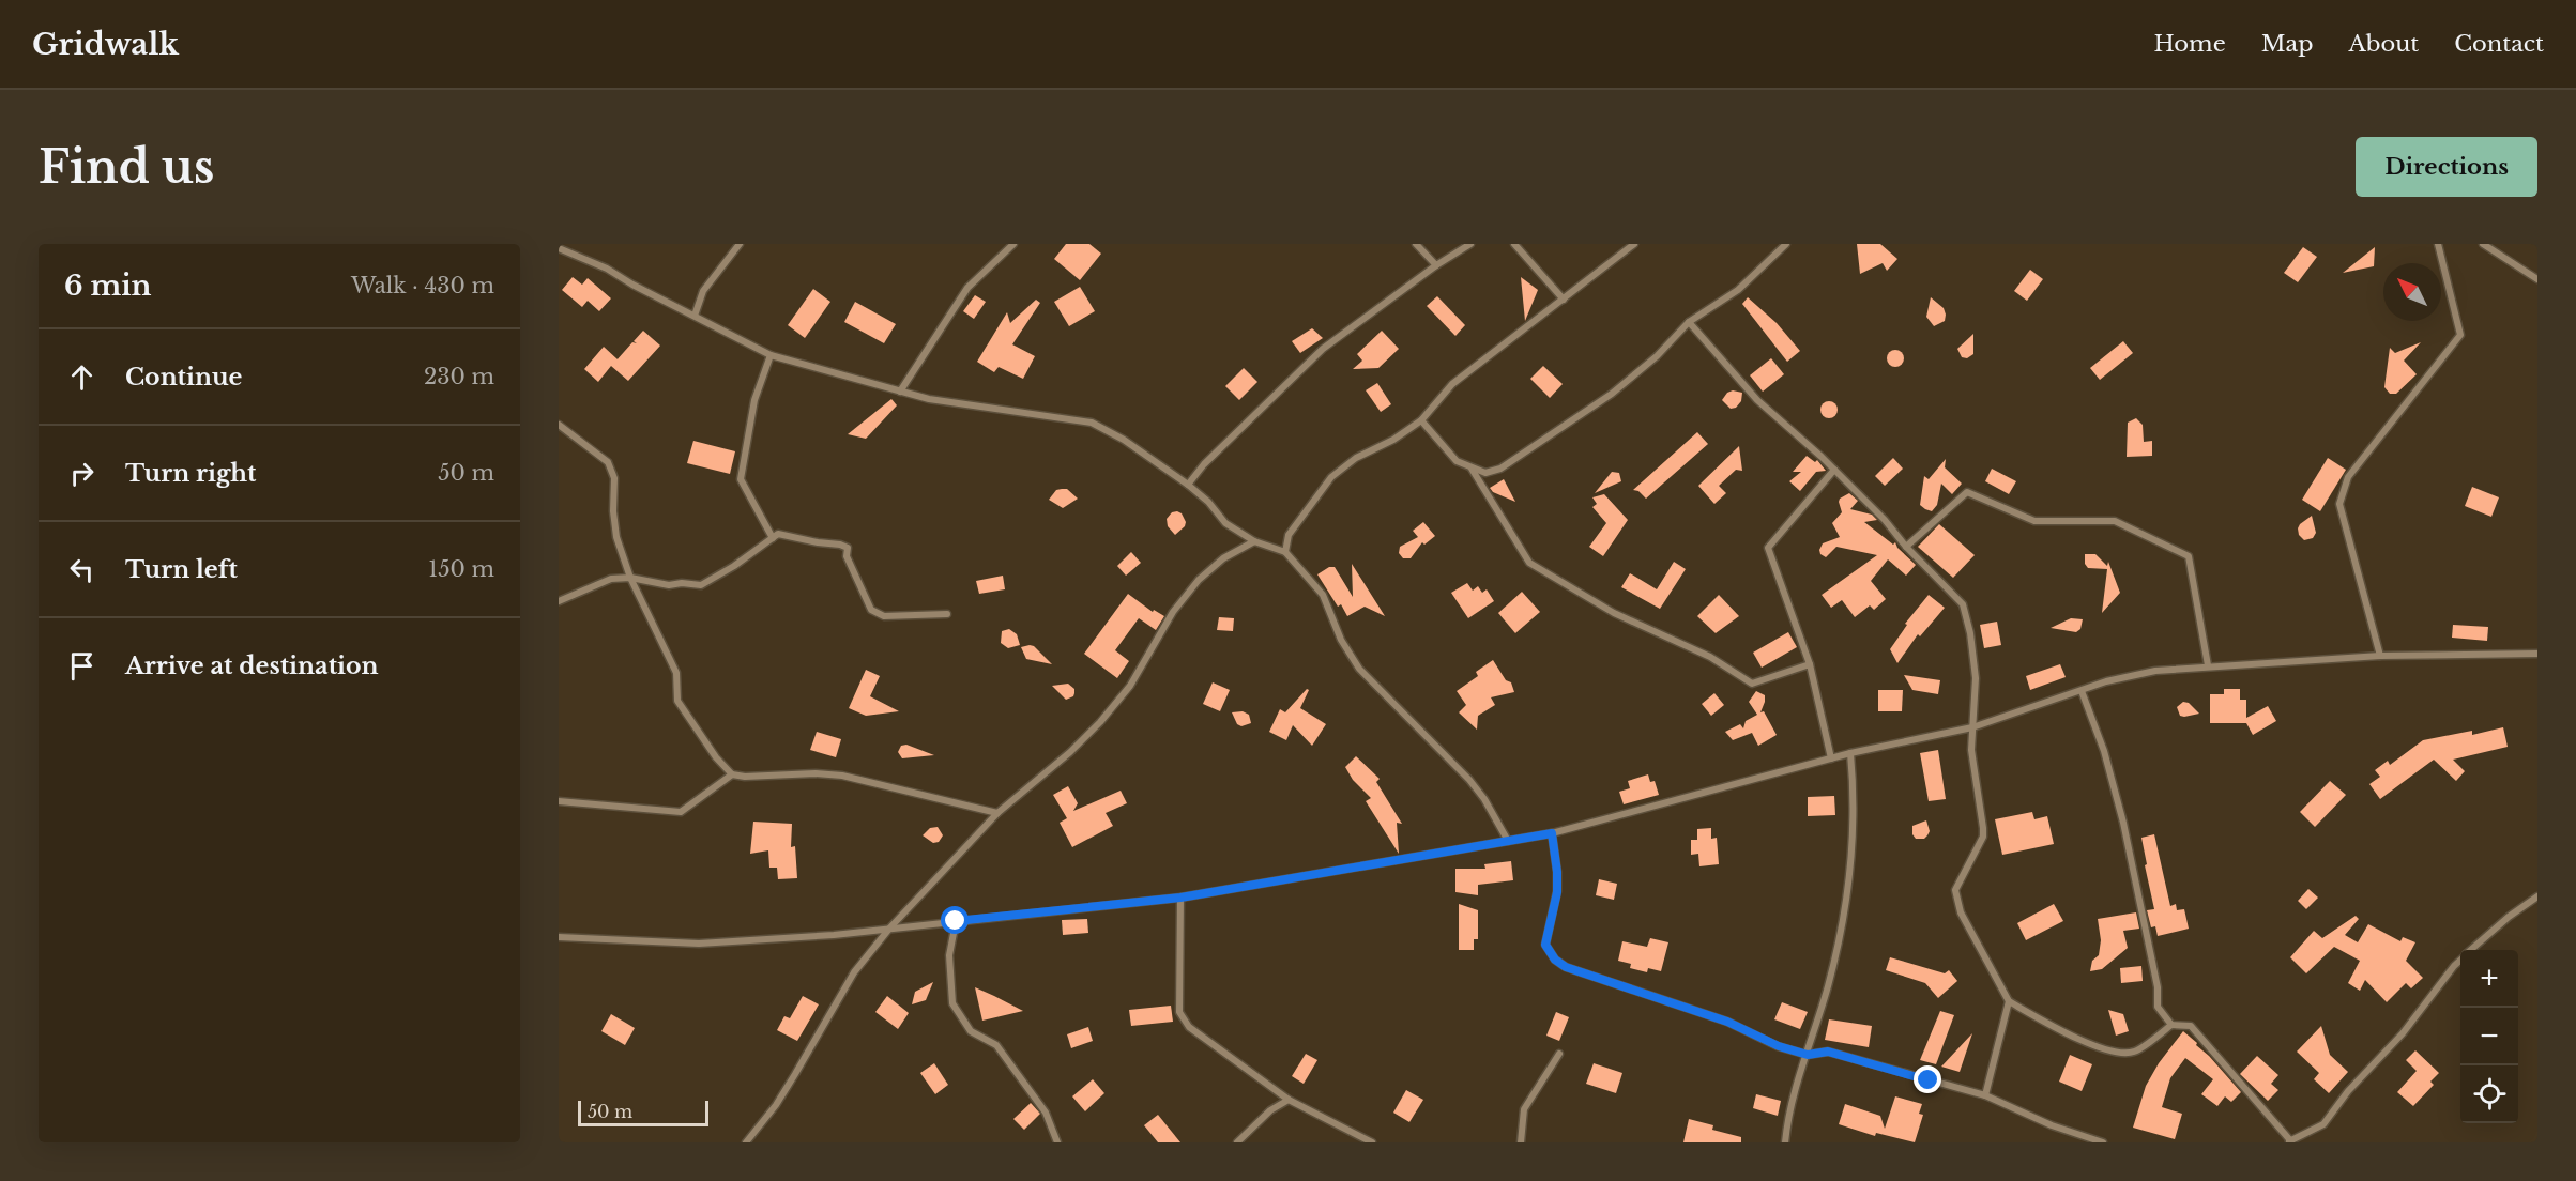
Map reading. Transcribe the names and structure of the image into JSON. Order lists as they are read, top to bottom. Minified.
{"scale_bar":"50 m","north":"top left","page":{"header":"Gridwalk","nav":["Home","Map","About","Contact"],"buttons":"Directions","title":"Find us","heading":["6 min","Walk · 430 m"],"list":[["Continue","230 m"],["Turn right","50 m"],["Turn left","150 m"],"Arrive at destination"],"map_buttons":["+","−"],"scale":"50 m"}}
